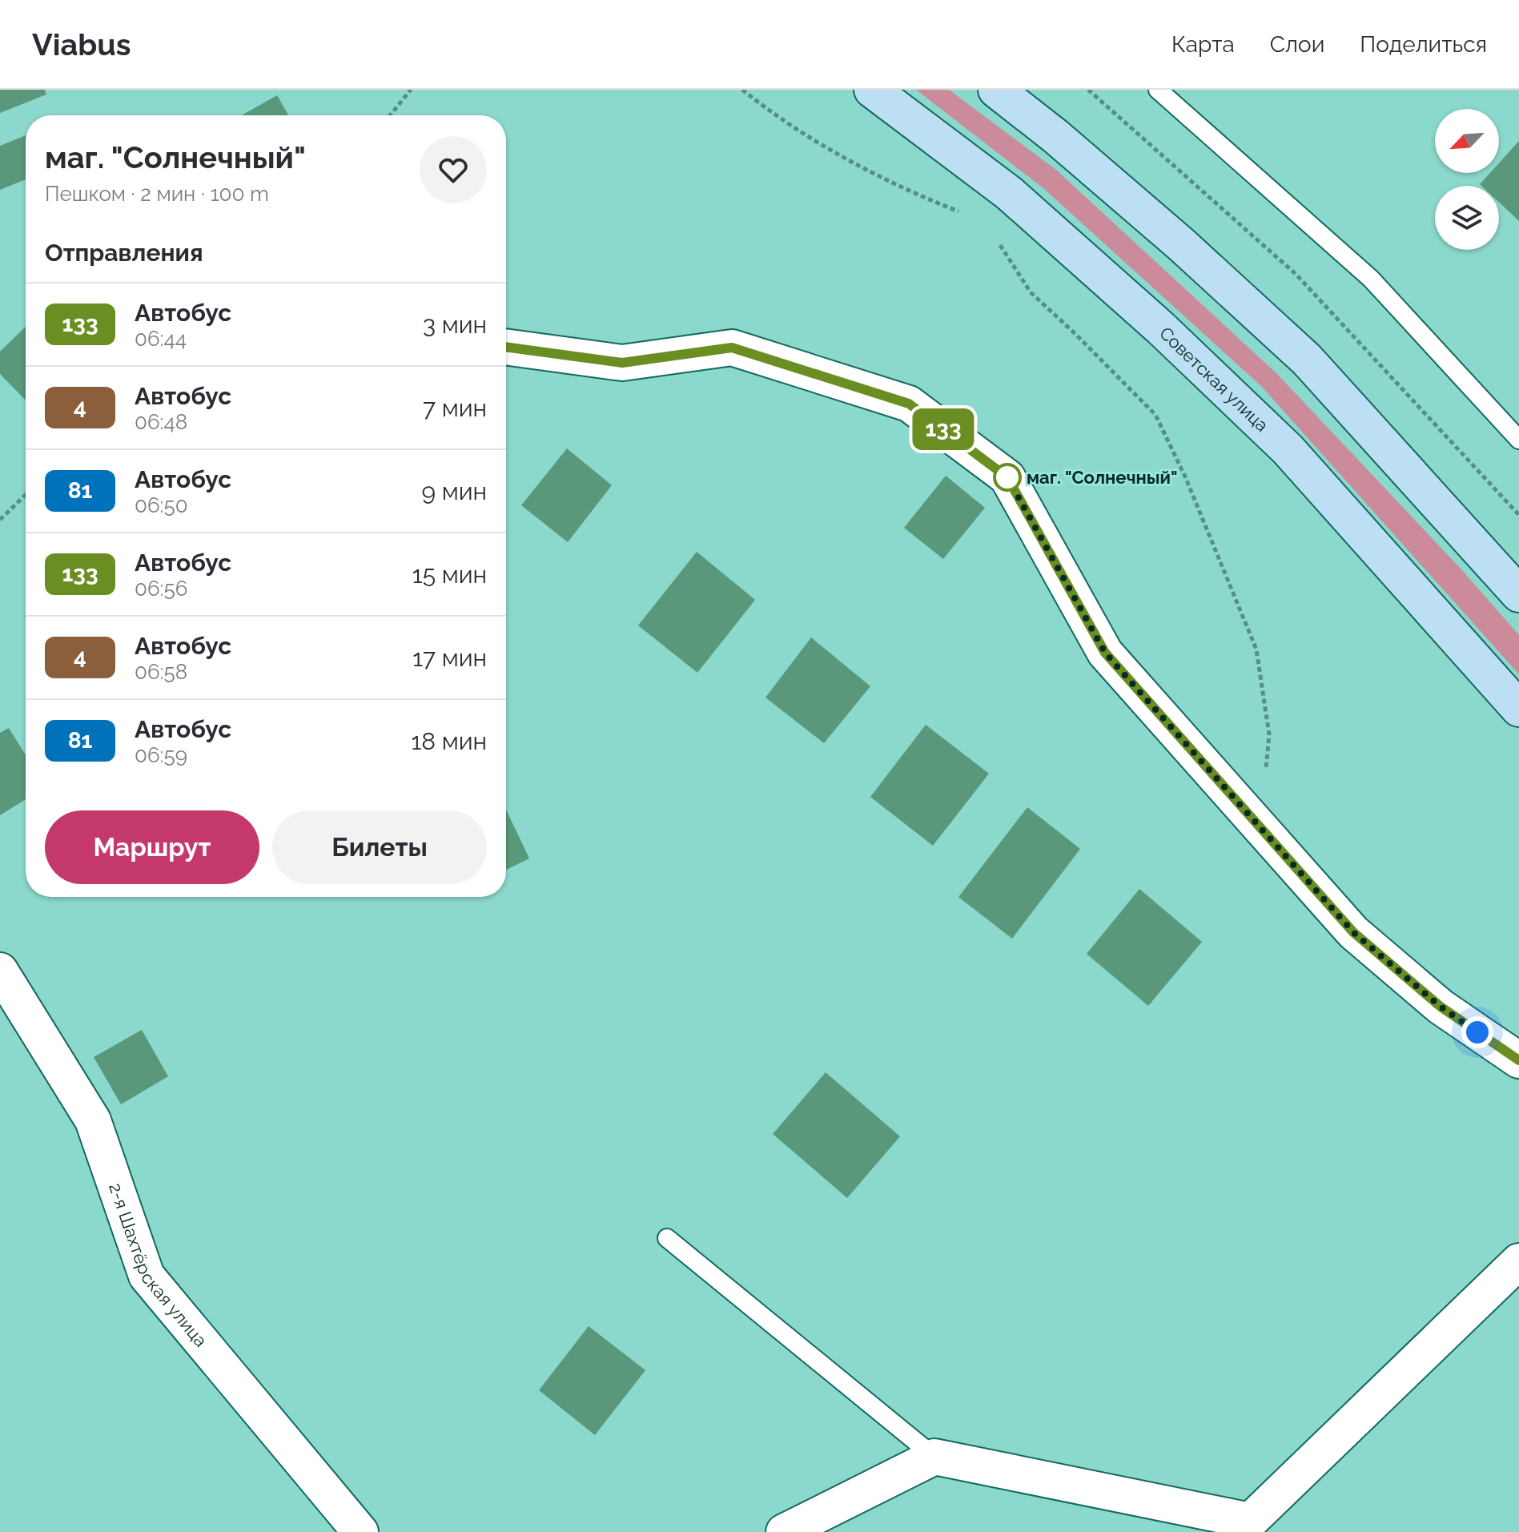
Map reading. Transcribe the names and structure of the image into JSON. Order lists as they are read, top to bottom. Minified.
{"streets":{"main road":["Советская улица"],"street":["2-я Шахтёрская улица"]},"places":["маг. \"Солнечный\""],"lines":["bus line 133"],"north":"bottom left","page":{"header":"Viabus","nav":["Карта","Слои","Поделиться"],"on_map":"133","heading":[["маг. \"Солнечный\"","Пешком · 2 мин · 100 m"],"Отправления"],"list":[{"mark":"133","name":"Автобус","note":"06:44","value":"3 мин"},{"mark":"4","name":"Автобус","note":"06:48","value":"7 мин"},{"mark":"81","name":"Автобус","note":"06:50","value":"9 мин"},{"mark":"133","name":"Автобус","note":"06:56","value":"15 мин"},{"mark":"4","name":"Автобус","note":"06:58","value":"17 мин"},{"mark":"81","name":"Автобус","note":"06:59","value":"18 мин"}],"buttons":["Маршрут","Билеты"]}}
